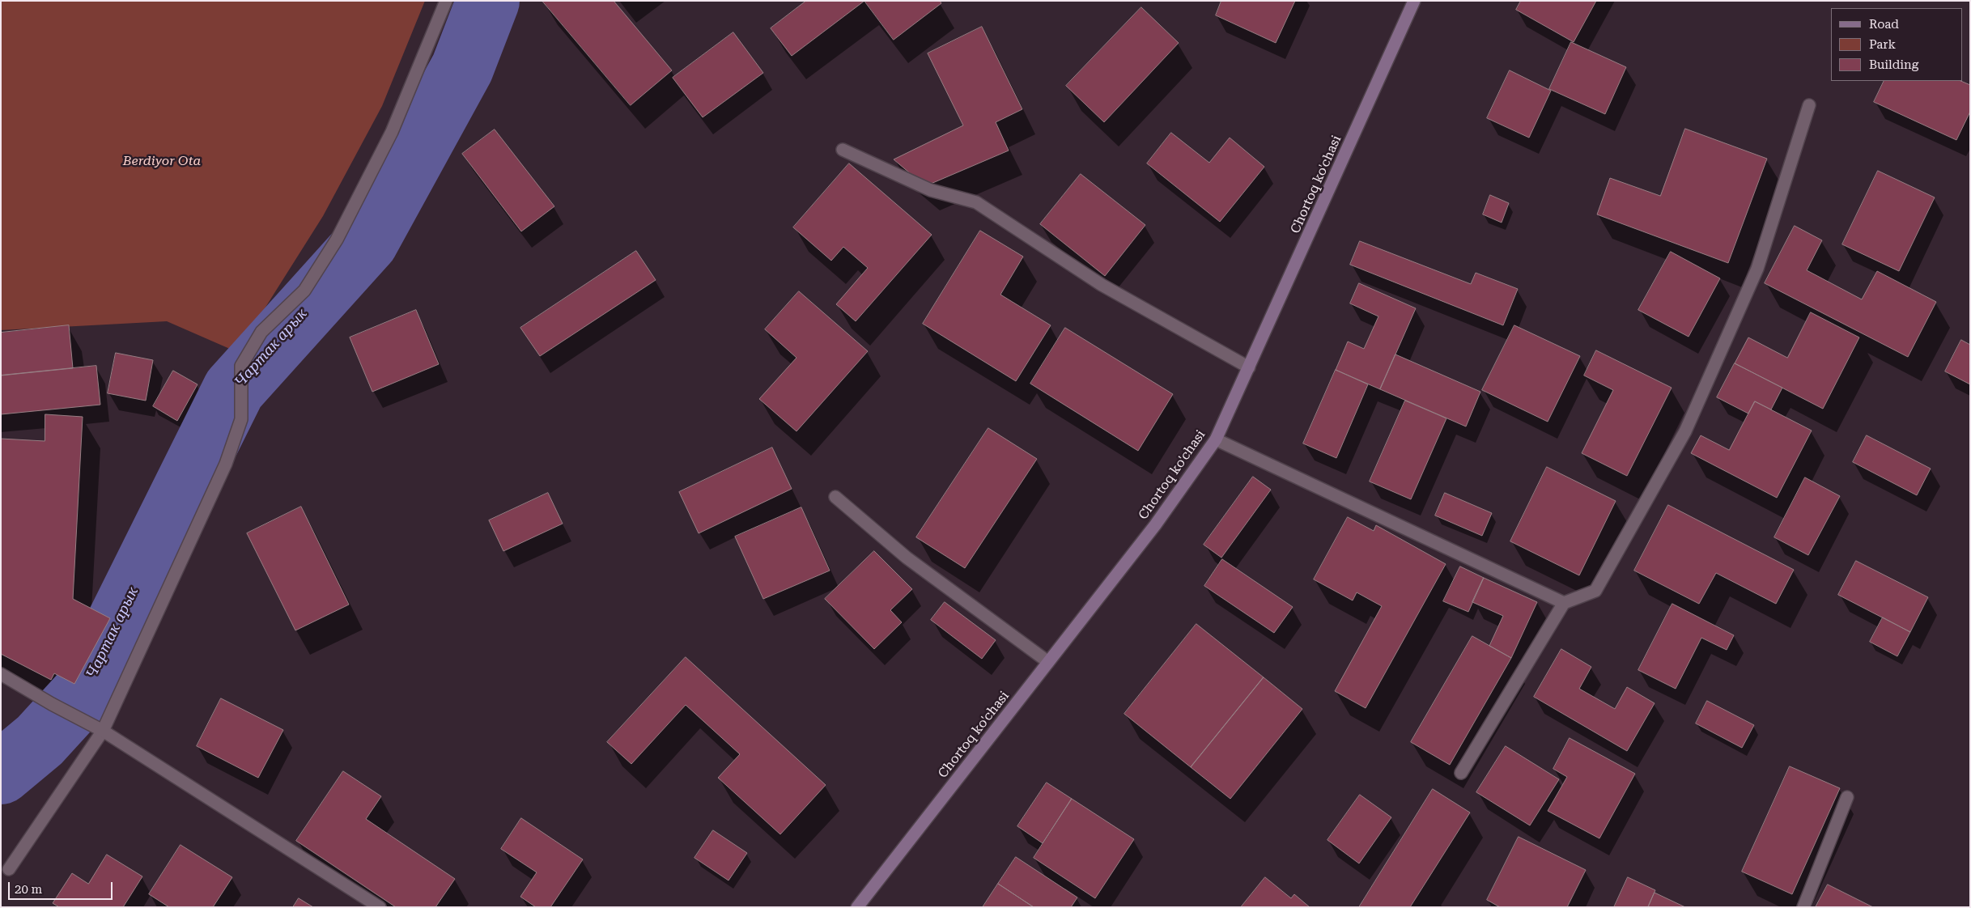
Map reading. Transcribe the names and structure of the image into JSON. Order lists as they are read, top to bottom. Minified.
{"streets":{"street":["Chortoq ko'chasi"]},"water":["Чартак арык"],"parks":["Berdiyor Ota"],"legend":["Road","Park","Building"],"scale_bar":"20 m"}
